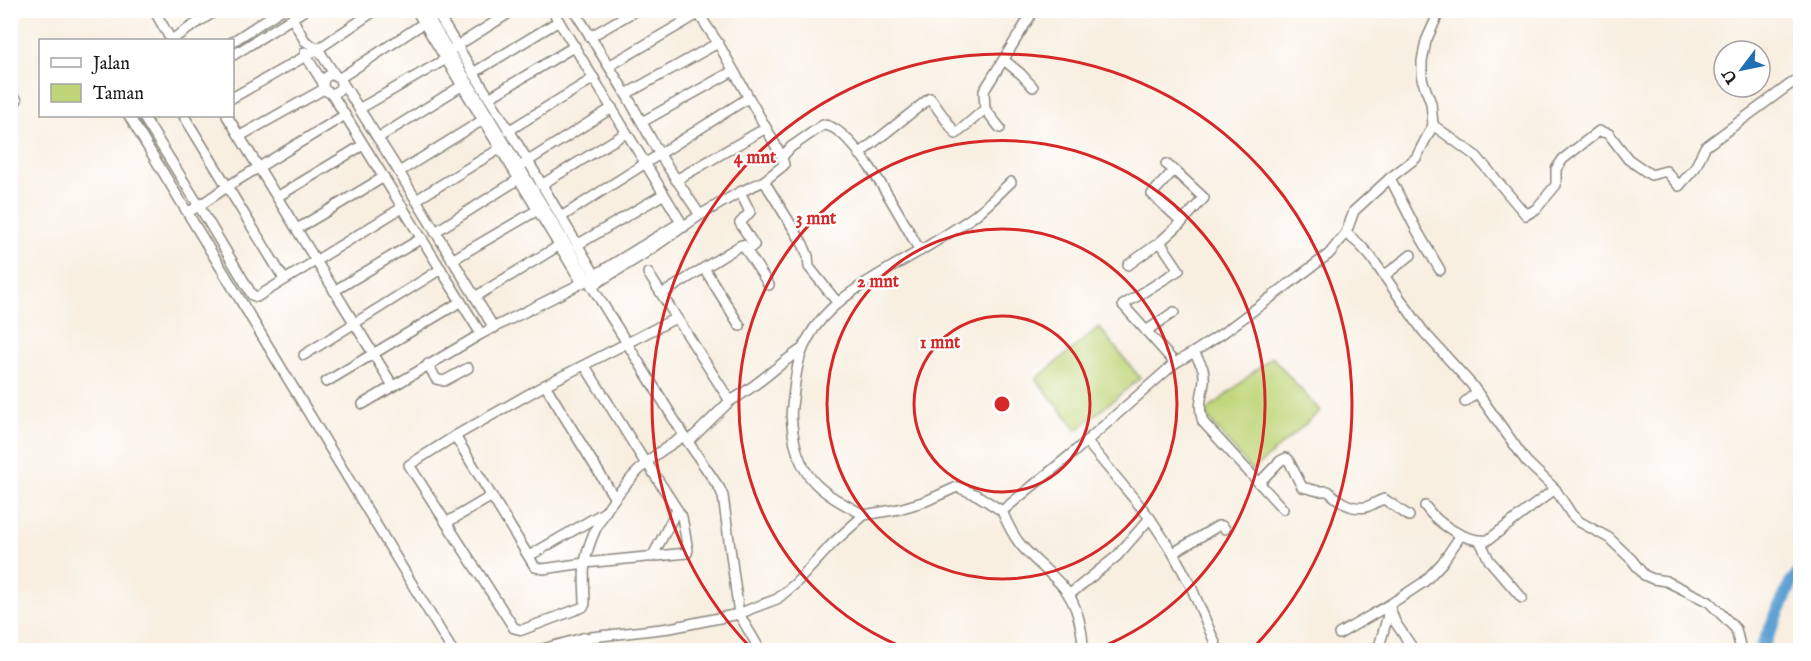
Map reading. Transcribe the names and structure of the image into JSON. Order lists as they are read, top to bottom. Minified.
{"legend":["Jalan","Taman"],"north":"bottom left","rings":["4 mnt","3 mnt","2 mnt","1 mnt"]}
